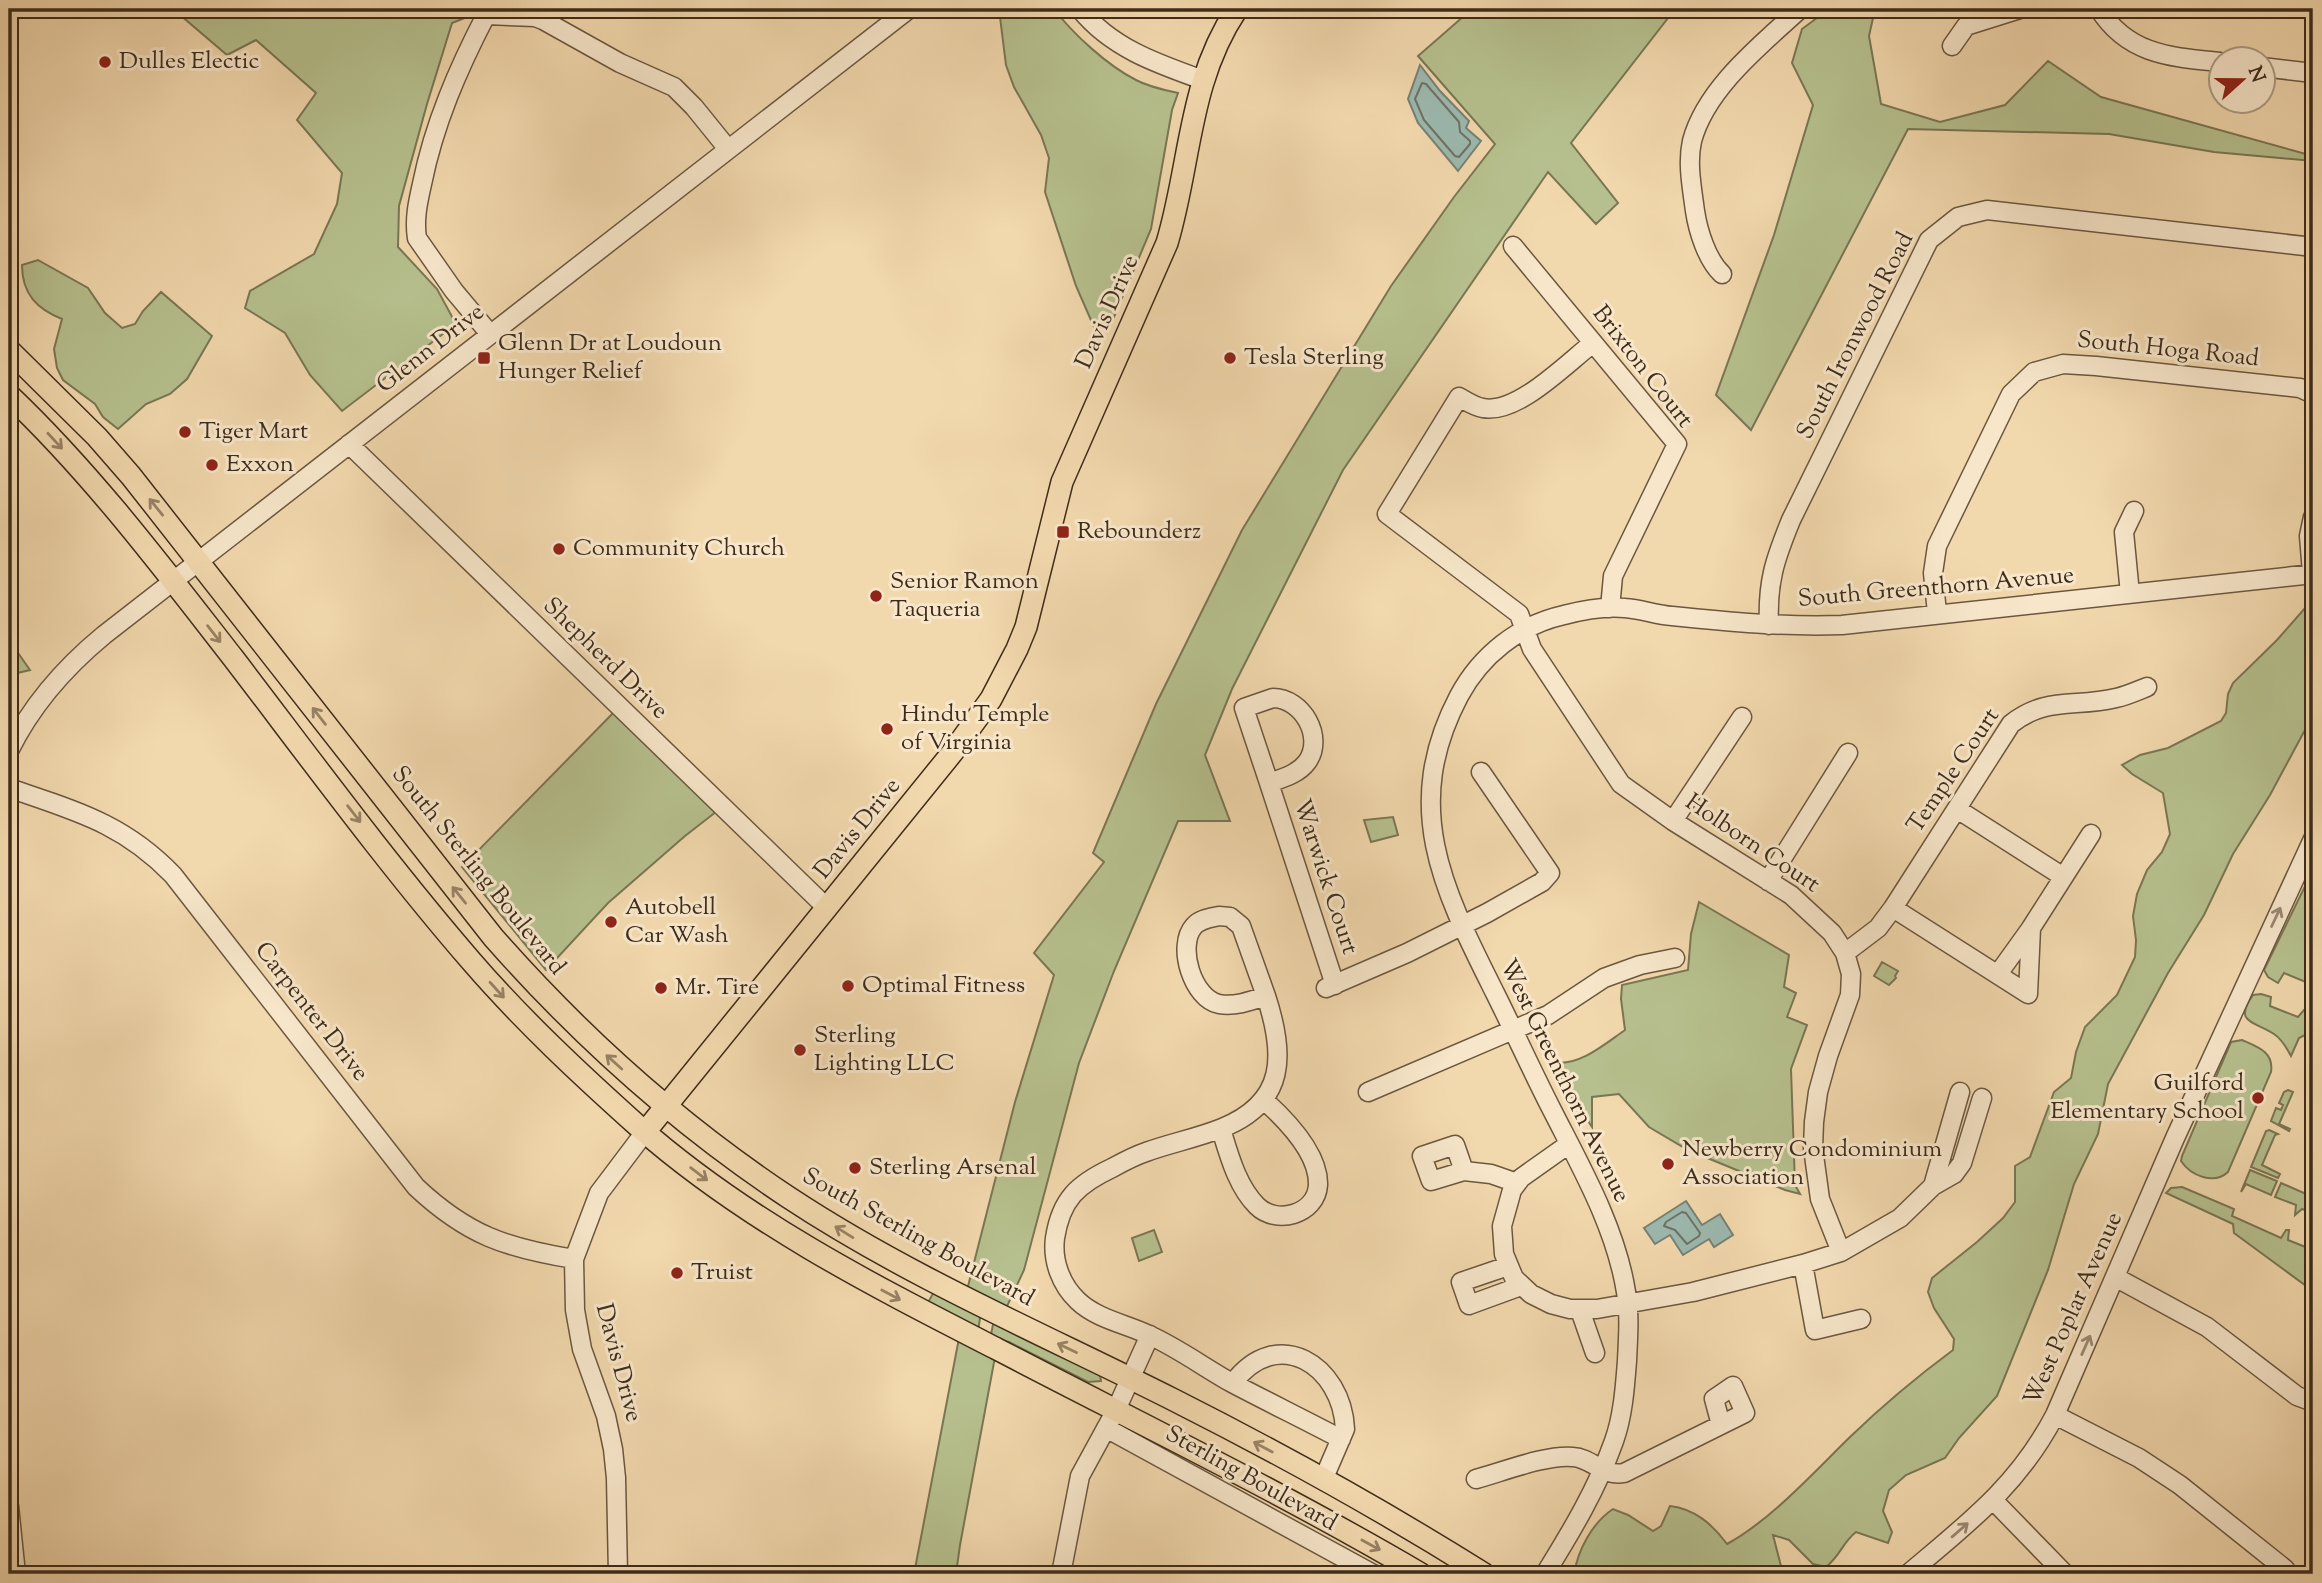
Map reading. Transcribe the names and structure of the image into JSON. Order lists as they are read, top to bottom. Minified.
{"streets":{"main road":["Davis Drive","South Sterling Boulevard"],"street":["South Ironwood Road","Glenn Drive","South Hoga Road","Brixton Court","South Greenthorn Avenue","Shepherd Drive","Temple Court","Holborn Court","Warwick Court","Carpenter Drive","West Greenthorn Avenue","West Poplar Avenue","Sterling Boulevard"]},"crossings":[["Davis Drive","Shepherd Drive"],["Davis Drive","South Sterling Boulevard"],["Davis Drive","Carpenter Drive"],["South Ironwood Road","South Greenthorn Avenue"],["Glenn Drive","Shepherd Drive"],["Glenn Drive","South Sterling Boulevard"],["South Hoga Road","South Greenthorn Avenue"],["Brixton Court","South Greenthorn Avenue"],["Brixton Court","Holborn Court"],["South Greenthorn Avenue","Holborn Court"],["South Greenthorn Avenue","West Greenthorn Avenue"],["Temple Court","Holborn Court"],["Holborn Court","West Greenthorn Avenue"],["Warwick Court","West Greenthorn Avenue"]],"one_way":["West Poplar Avenue"],"places":{"other":["Dulles Electic","Tesla Sterling","Tiger Mart","Exxon","Community Church","Senior Ramon Taqueria","Hindu Temple of Virginia","Autobell Car Wash","Optimal Fitness","Mr. Tire","Sterling Lighting LLC","Guilford Elementary School","Newberry Condominium Association","Sterling Arsenal","Truist"],"transit":["Glenn Dr at Loudoun Hunger Relief","Rebounderz"]},"north":"right"}
